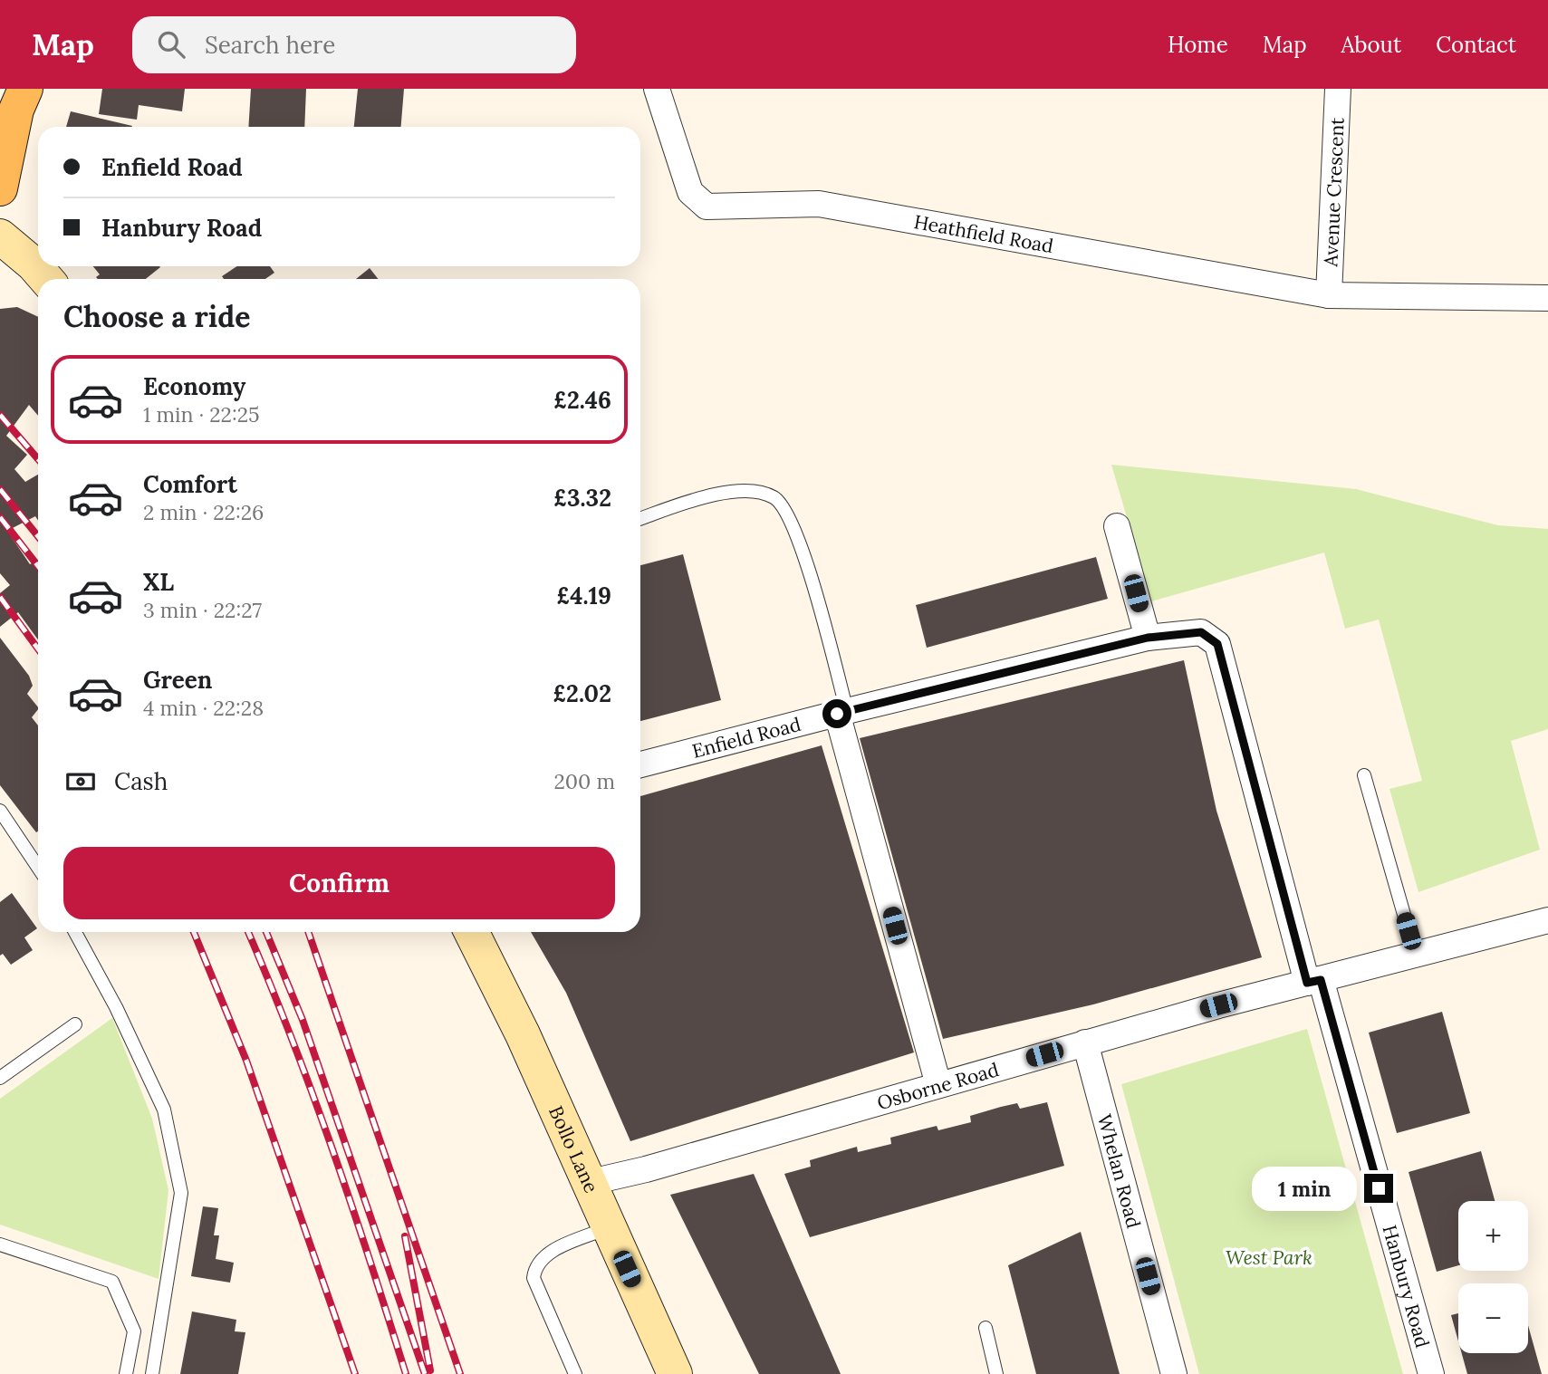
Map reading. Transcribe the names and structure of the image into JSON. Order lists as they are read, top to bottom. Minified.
{"streets":{"street":["Avenue Crescent","Heathfield Road","Enfield Road","Osborne Road","Bollo Lane","Whelan Road","Hanbury Road"]},"crossings":[["Avenue Crescent","Heathfield Road"],["Enfield Road","Osborne Road"],["Enfield Road","Hanbury Road"],["Osborne Road","Bollo Lane"],["Osborne Road","Whelan Road"],["Osborne Road","Hanbury Road"]],"parks":["West Park"],"page":{"header":"Map","search":"Search here","nav":["Home","Map","About","Contact"],"banner":["Enfield Road","Hanbury Road"],"heading":"Choose a ride","list":[{"name":"Economy","note":"1 min · 22:25","value":"£2.46"},{"name":"Comfort","note":"2 min · 22:26","value":"£3.32"},{"name":"XL","note":"3 min · 22:27","value":"£4.19"},{"name":"Green","note":"4 min · 22:28","value":"£2.02"}],"pay":["Cash","200 m"],"buttons":"Confirm","bubble":"1 min","map_buttons":["+","−"]}}
